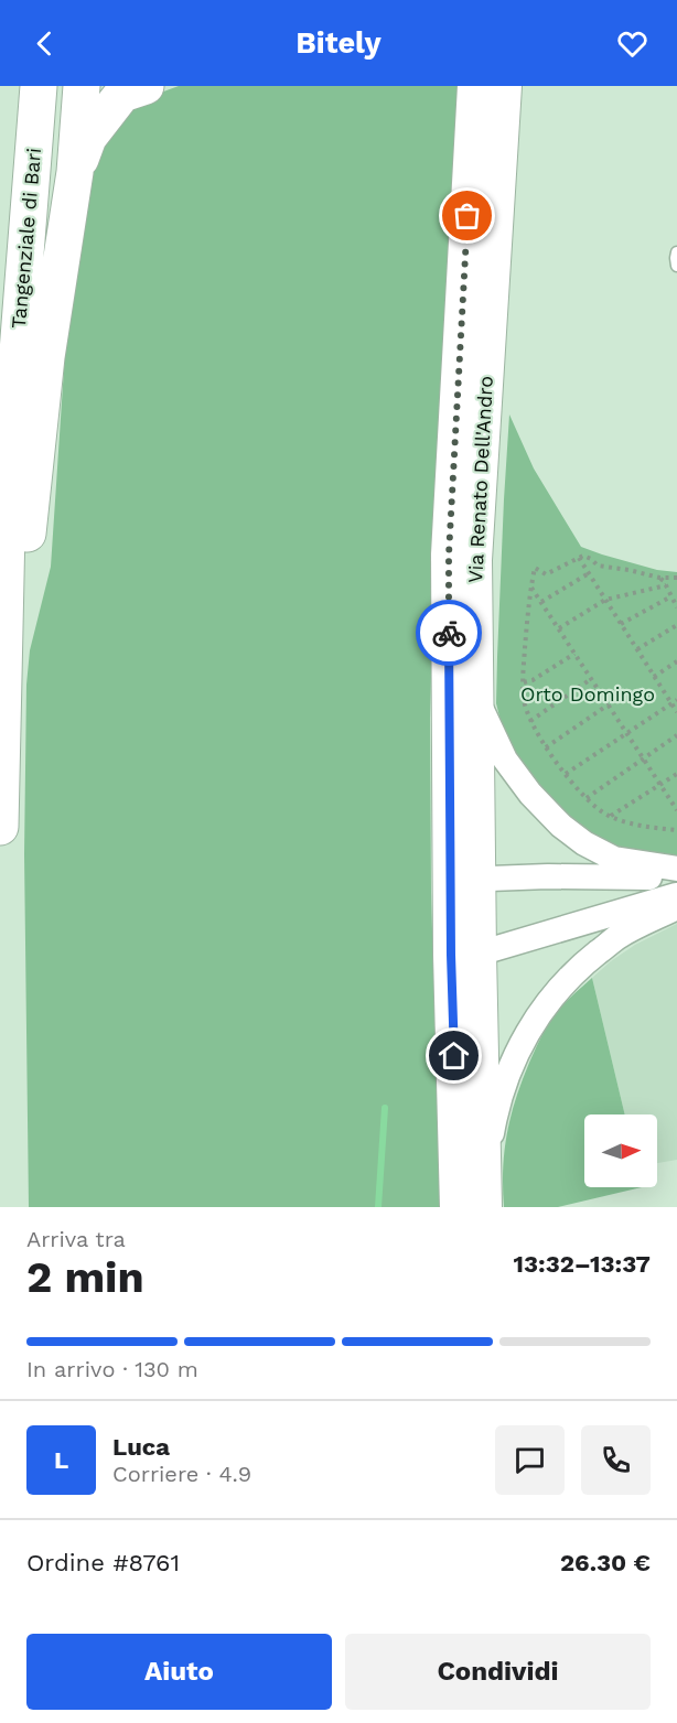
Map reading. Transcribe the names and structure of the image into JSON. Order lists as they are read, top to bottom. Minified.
{"streets":{"highway":["Tangenziale di Bari"],"street":["Via Renato Dell'Andro"]},"parks":["Orto Domingo"],"north":"right","page":{"header":"Bitely","heading":["2 min","Arriva tra","13:32–13:37"],"panel":["Luca","Corriere · 4.9","Ordine #8761","26.30 €"],"bar":"In arrivo · 130 m","round":"L","buttons":["Aiuto","Condividi"]}}
